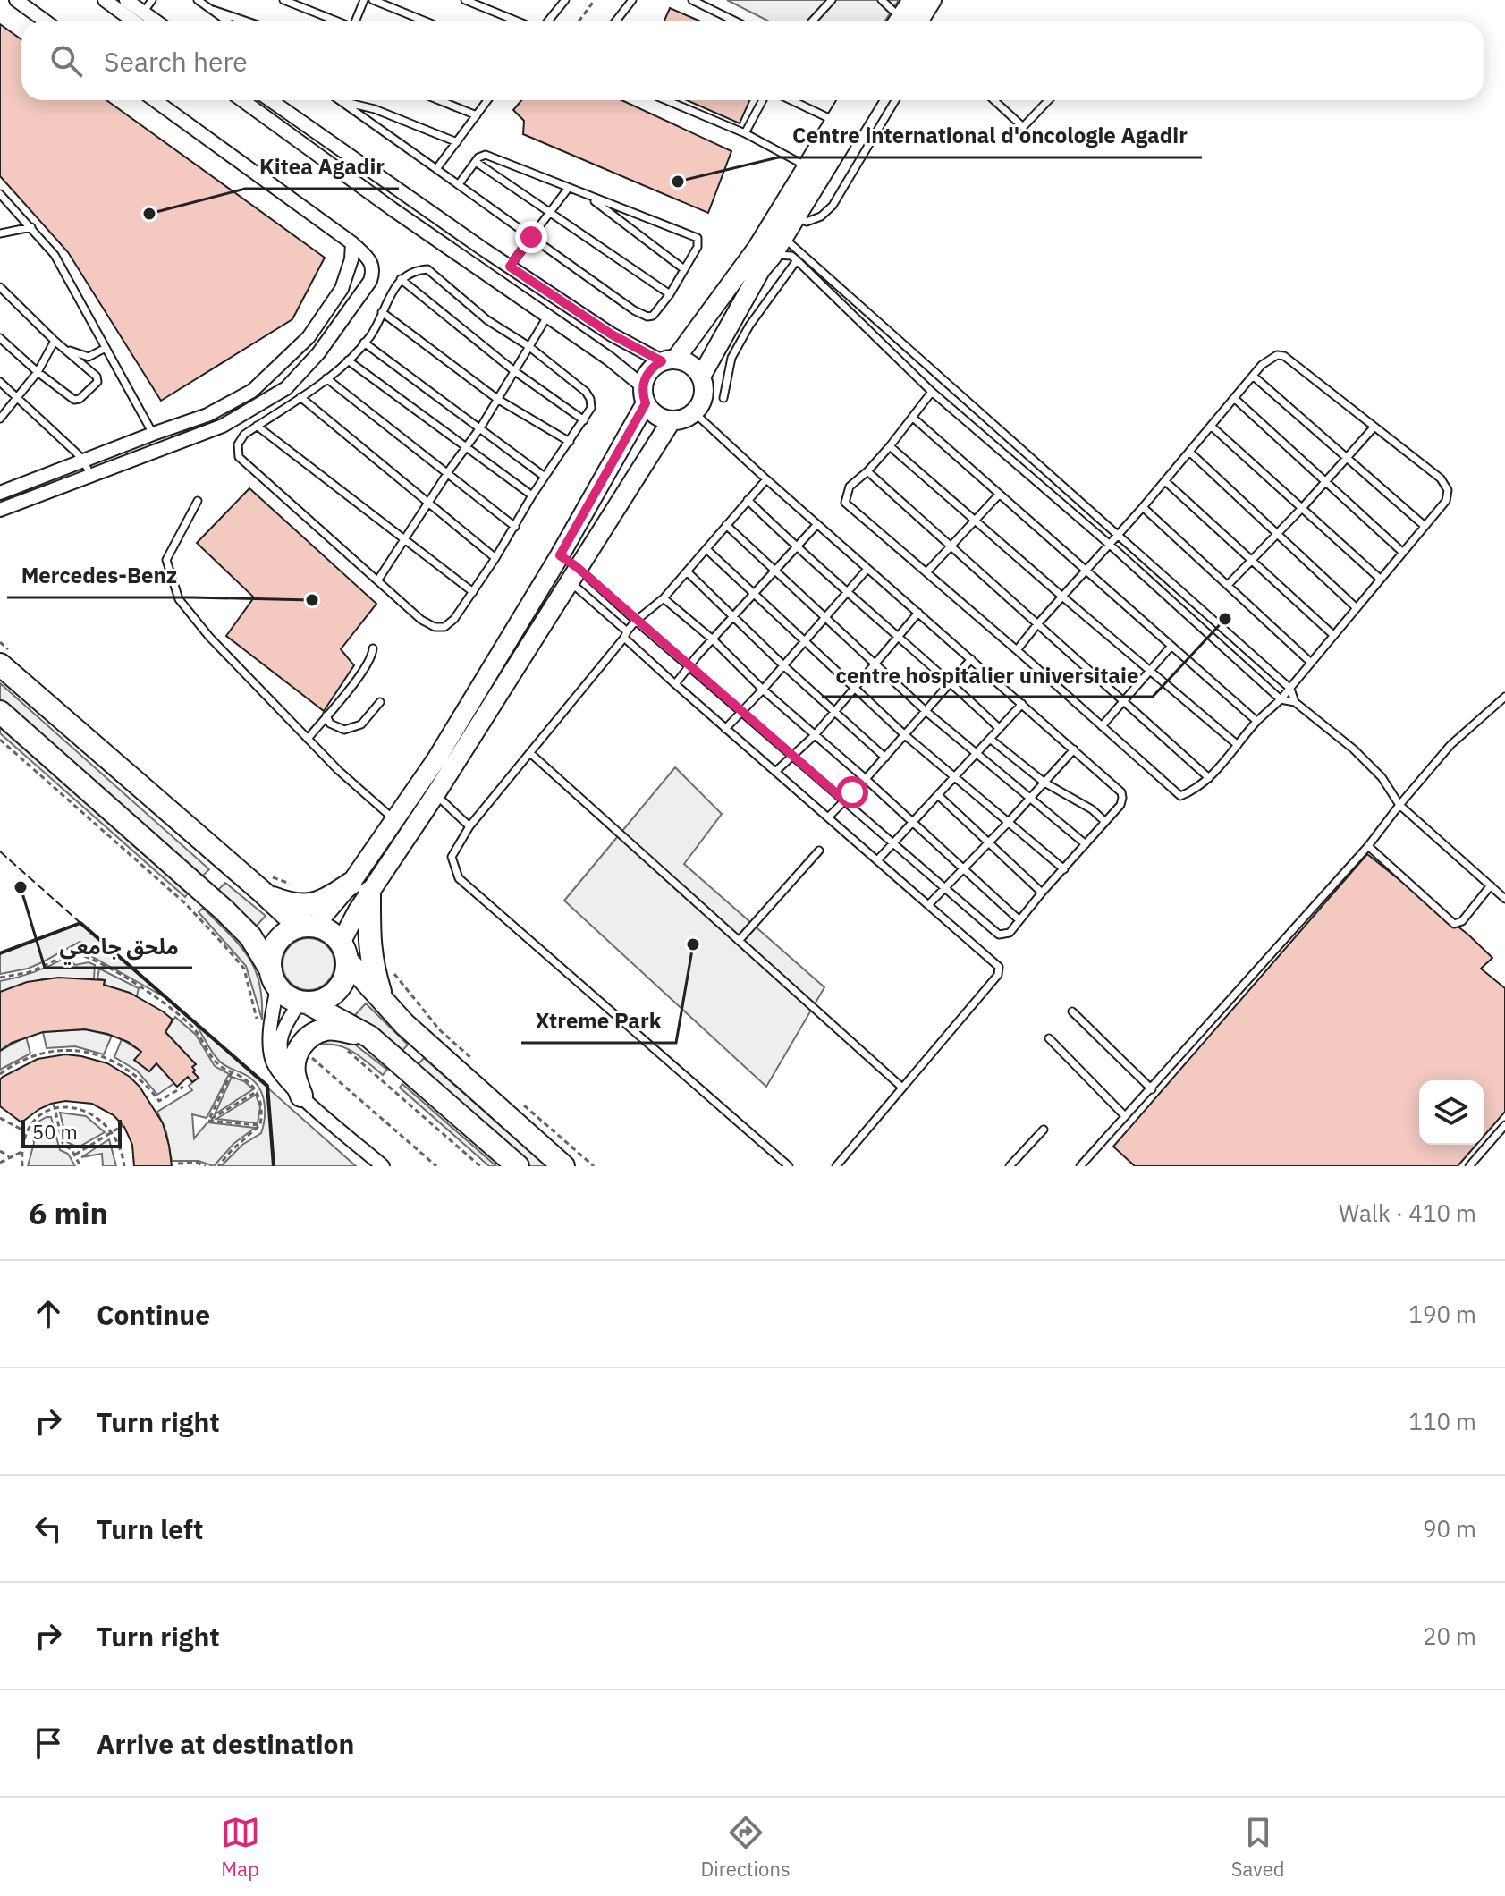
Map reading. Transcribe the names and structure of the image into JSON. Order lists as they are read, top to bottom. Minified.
{"places":["Centre international d'oncologie Agadir","Kitea Agadir","Mercedes-Benz","centre hospitalier universitaie","ملحق جامعي","Xtreme Park"],"scale_bar":"50 m","page":{"search":"Search here","scale":"50 m","heading":["6 min","Walk · 410 m"],"list":[["Continue","190 m"],["Turn right","110 m"],["Turn left","90 m"],["Turn right","20 m"],"Arrive at destination"],"nav":["Map","Directions","Saved"]}}
